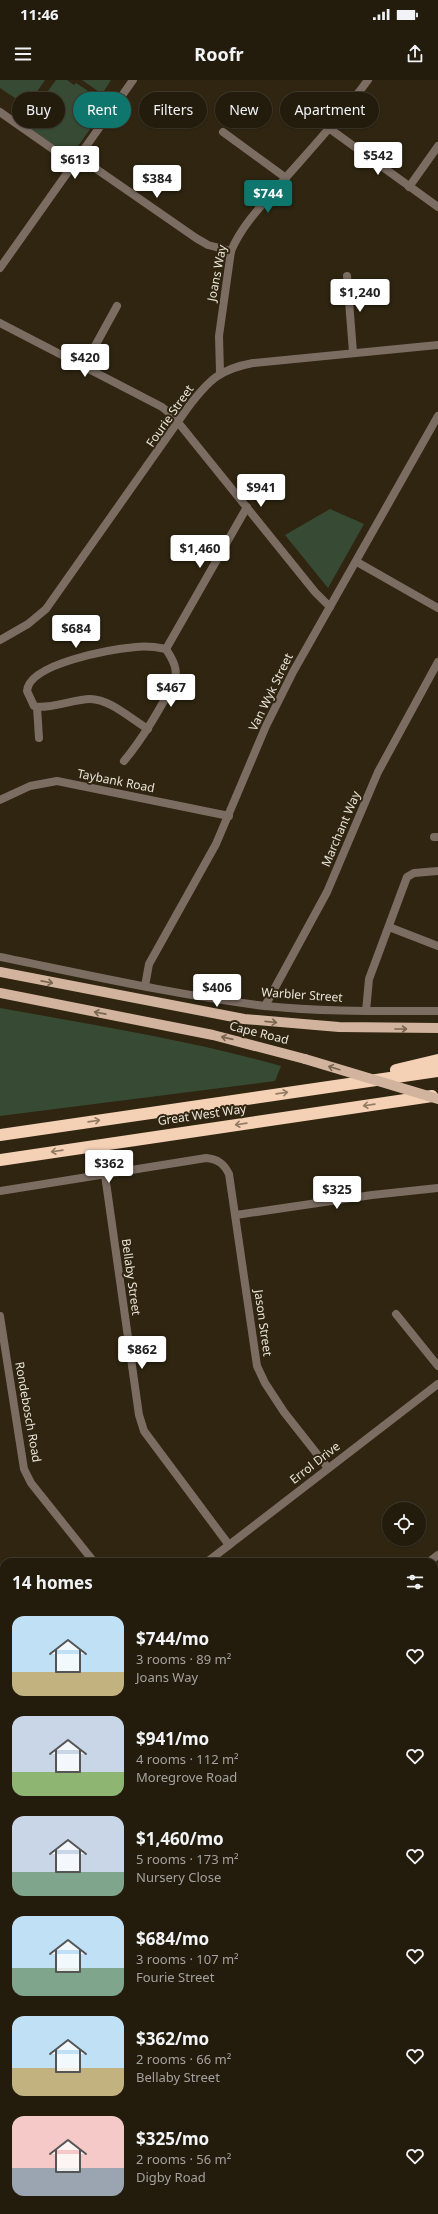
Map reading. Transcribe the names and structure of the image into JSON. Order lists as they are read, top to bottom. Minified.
{"streets":{"highway":["Great West Way"],"main road":["Cape Road"],"street":["Joans Way","Fourie Street","Van Wyk Street","Taybank Road","Marchant Way","Warbler Street","Bellaby Street","Jason Street","Rondebosch Road","Errol Drive"]},"crossings":[["Joans Way","Fourie Street"],["Van Wyk Street","Taybank Road"],["Van Wyk Street","Warbler Street"],["Marchant Way","Warbler Street"],["Cape Road","Great West Way"],["Bellaby Street","Jason Street"],["Bellaby Street","Errol Drive"],["Jason Street","Errol Drive"]],"page":{"status":"11:46","header":"Roofr","chip":["Buy","Rent","Filters","New","Apartment"],"price":["$542","$613","$384","$744","$1,240","$420","$941","$1,460","$684","$467","$406","$362","$325","$862"],"heading":"14 homes","list":[{"name":"$744/mo","note":"3 rooms · 89 m² · Joans Way"},{"name":"$941/mo","note":"4 rooms · 112 m² · Moregrove Road"},{"name":"$1,460/mo","note":"5 rooms · 173 m² · Nursery Close"},{"name":"$684/mo","note":"3 rooms · 107 m² · Fourie Street"},{"name":"$362/mo","note":"2 rooms · 66 m² · Bellaby Street"},{"name":"$325/mo","note":"2 rooms · 56 m² · Digby Road"}]}}
